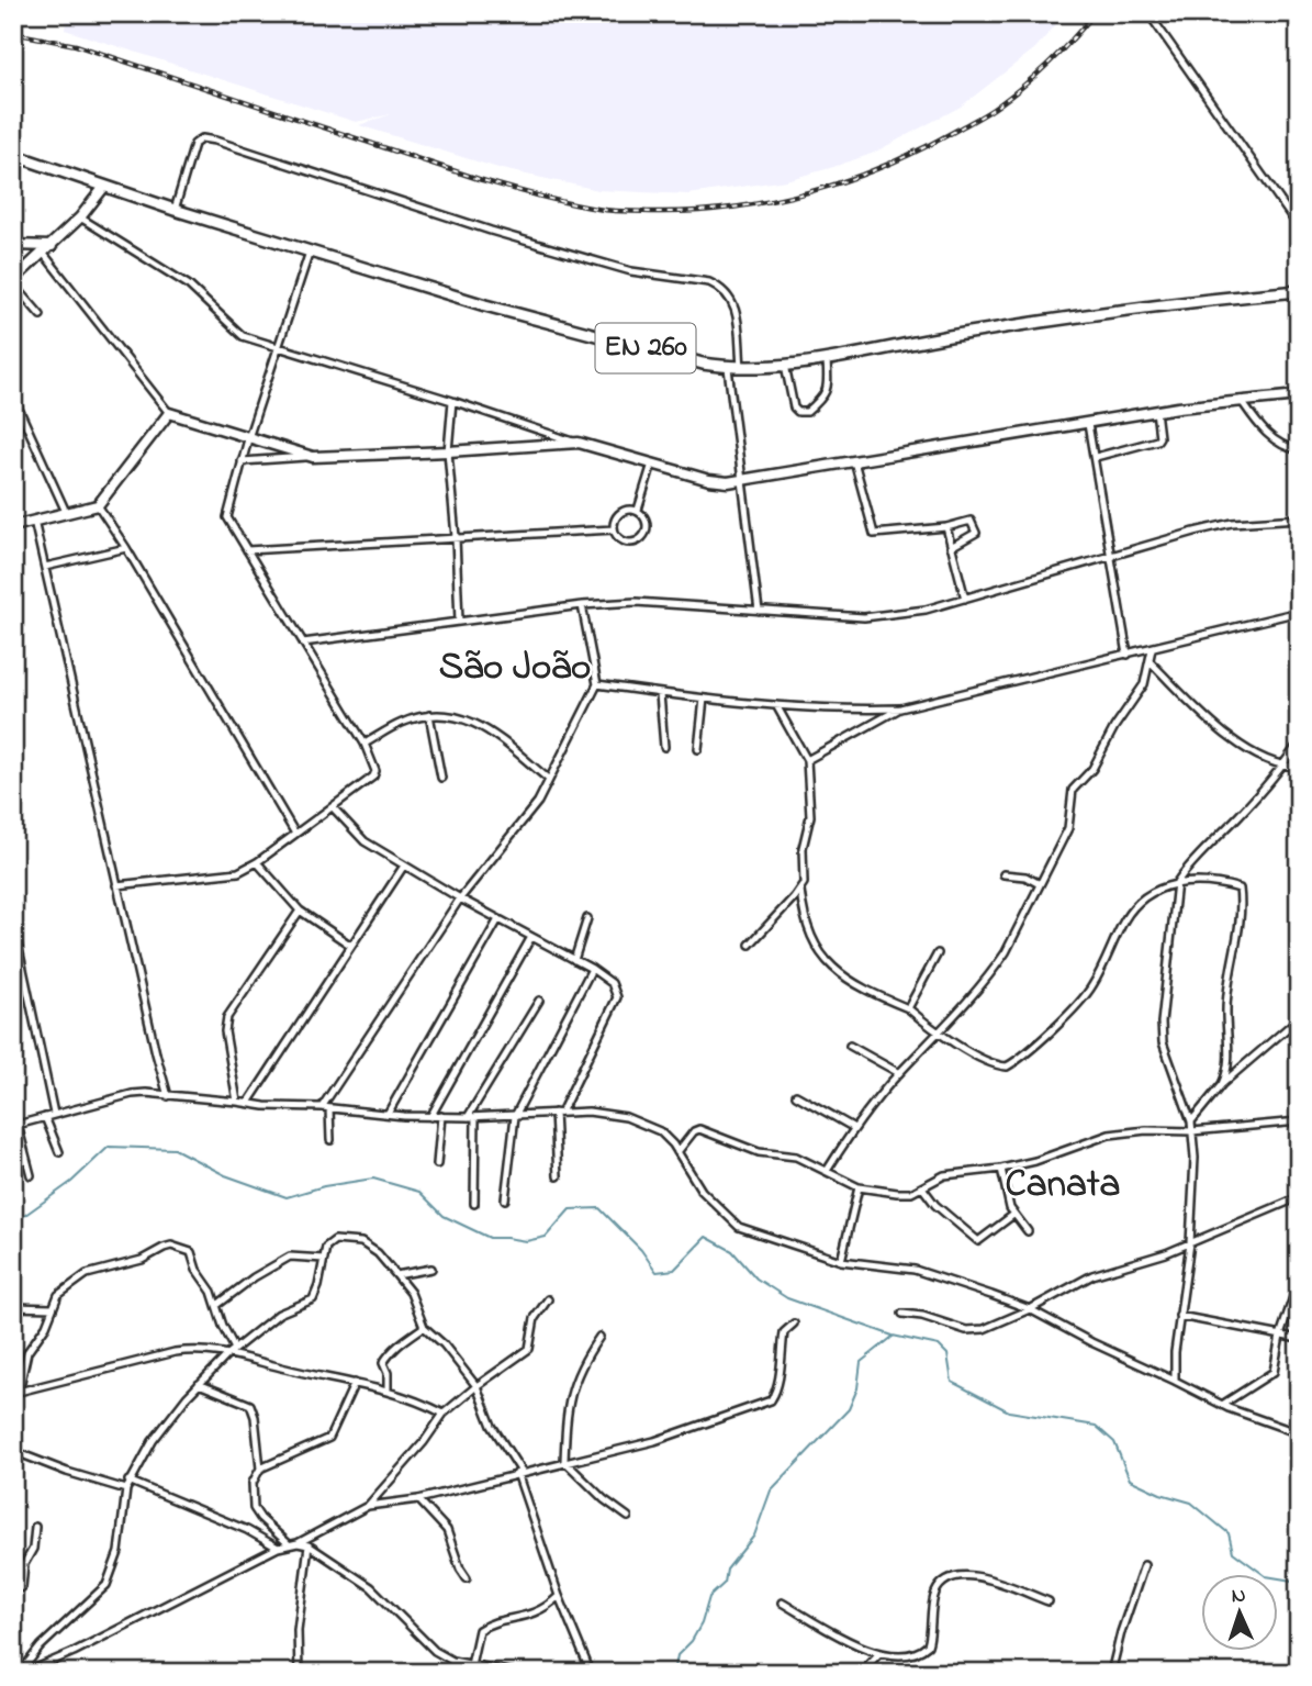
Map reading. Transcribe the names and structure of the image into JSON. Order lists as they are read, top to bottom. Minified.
{"streets":{"main road":["EN 260"]},"districts":["São João","Canata"],"north":"top"}
